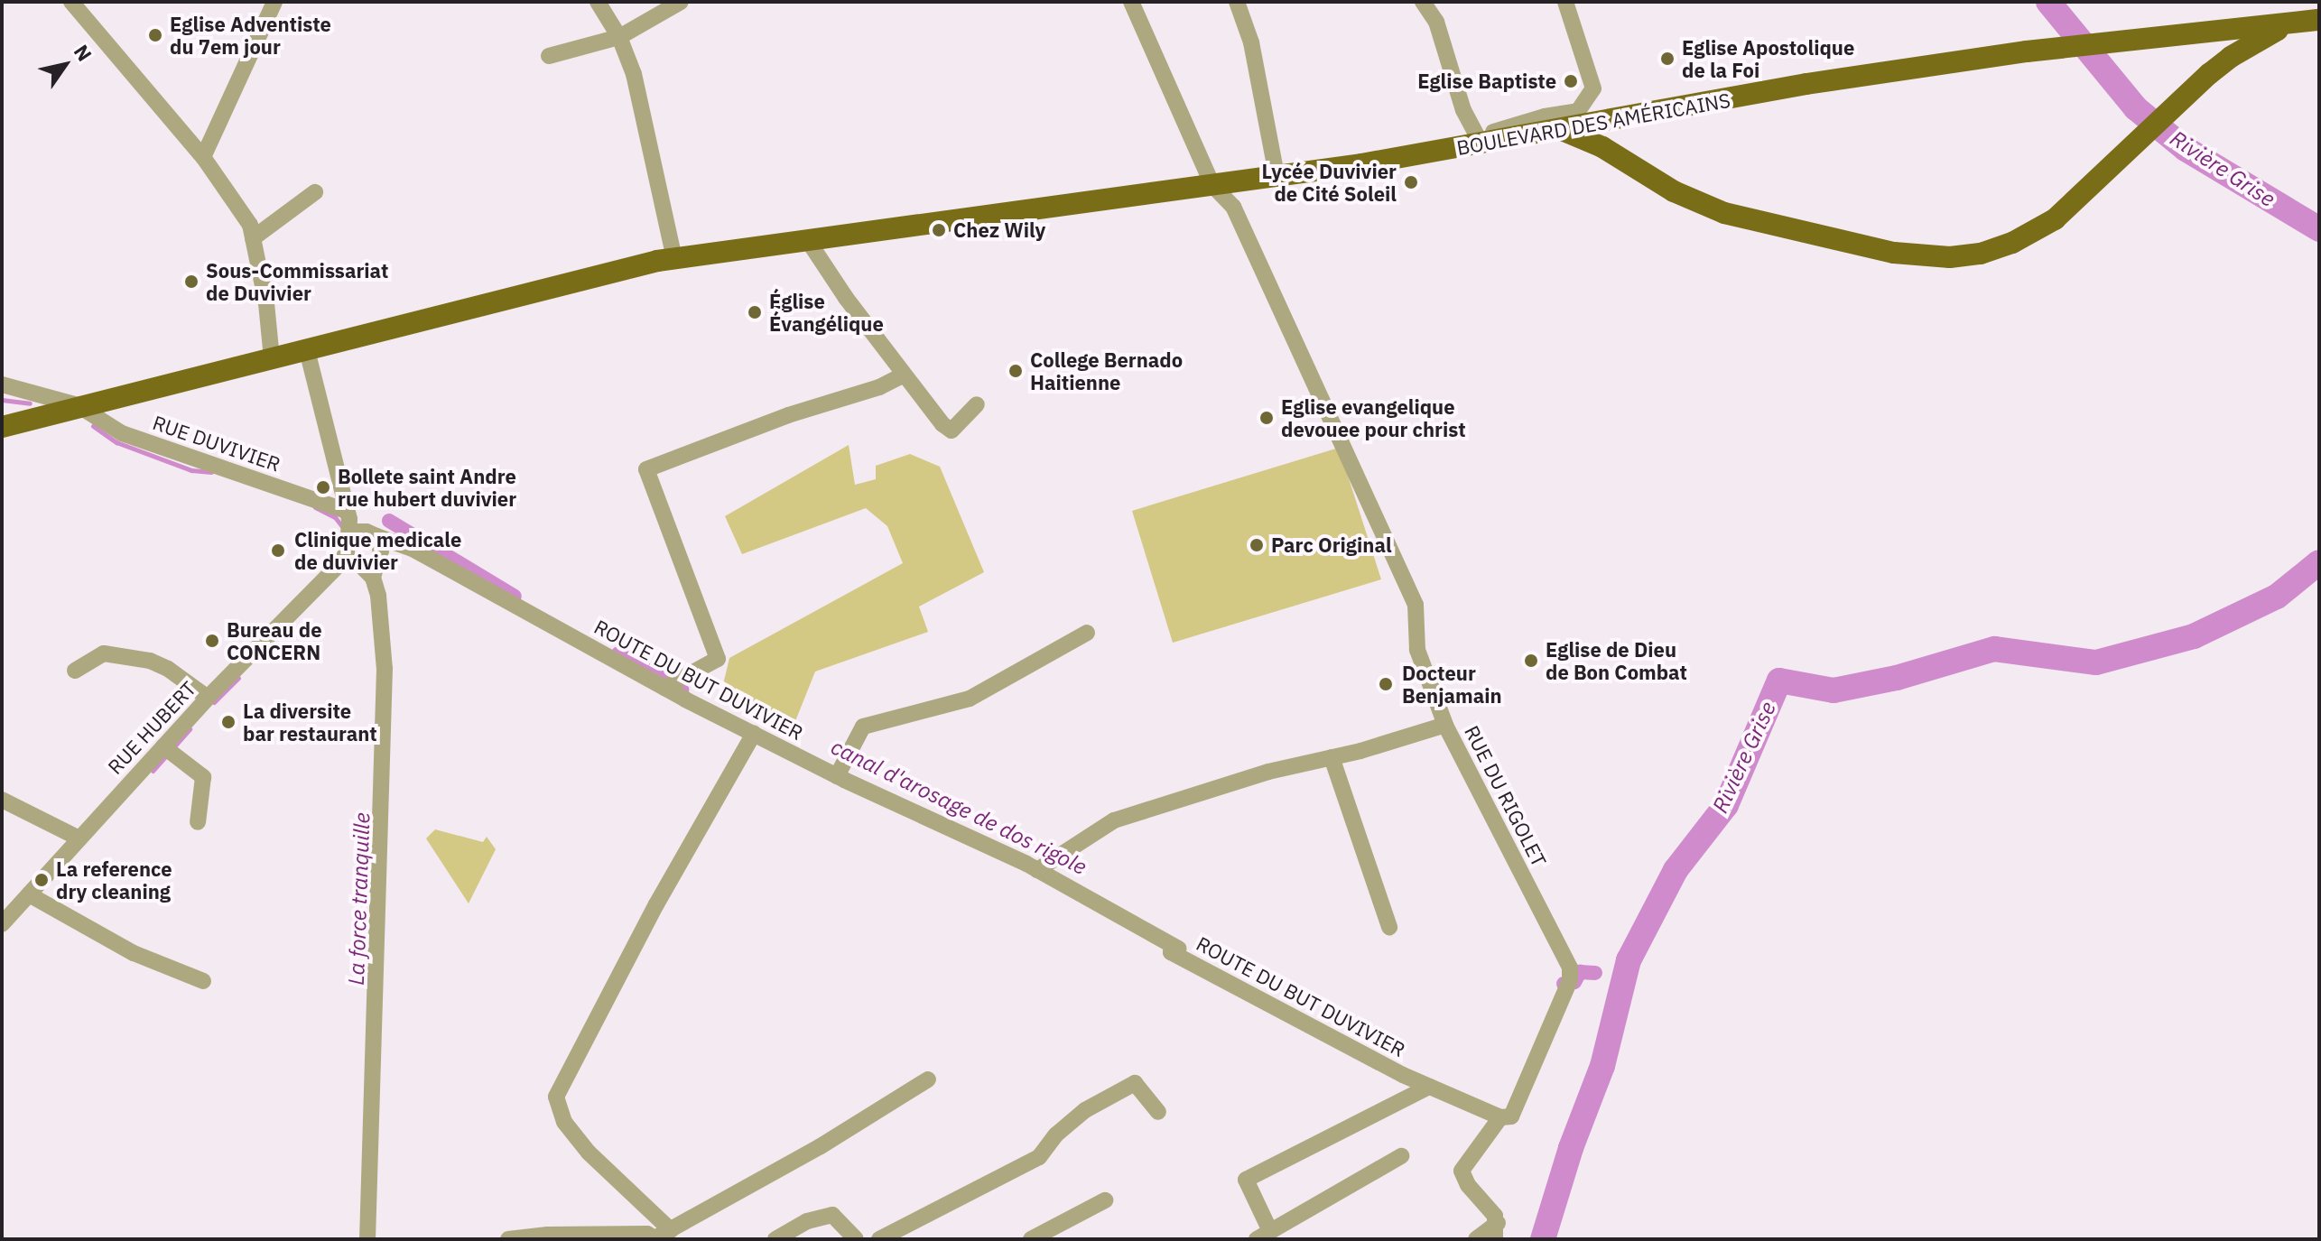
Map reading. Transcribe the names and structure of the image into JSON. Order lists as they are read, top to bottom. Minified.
{"streets":{"main road":["BOULEVARD DES AMÉRICAINS"],"street":["RUE DUVIVIER","ROUTE DU BUT DUVIVIER","RUE HUBERT","RUE DU RIGOLET"]},"crossings":[["BOULEVARD DES AMÉRICAINS","RUE DUVIVIER"],["BOULEVARD DES AMÉRICAINS","RUE DU RIGOLET"],["ROUTE DU BUT DUVIVIER","RUE HUBERT"],["ROUTE DU BUT DUVIVIER","RUE DU RIGOLET"]],"water":["Rivière Grise","canal d'arosage de dos rigole","La force tranquille"],"places":["Eglise Adventiste du 7em jour","Eglise Apostolique de la Foi","Eglise Baptiste","Lycée Duvivier de Cité Soleil","Chez Wily","Sous-Commissariat de Duvivier","Église Évangélique","College Bernado Haitienne","Eglise evangelique devouee pour christ","Bollete saint Andre rue hubert duvivier","Parc Original","Clinique medicale de duvivier","Bureau de CONCERN","Eglise de Dieu de Bon Combat","Docteur Benjamain","La diversite bar restaurant","La reference dry cleaning"],"north":"top right"}
